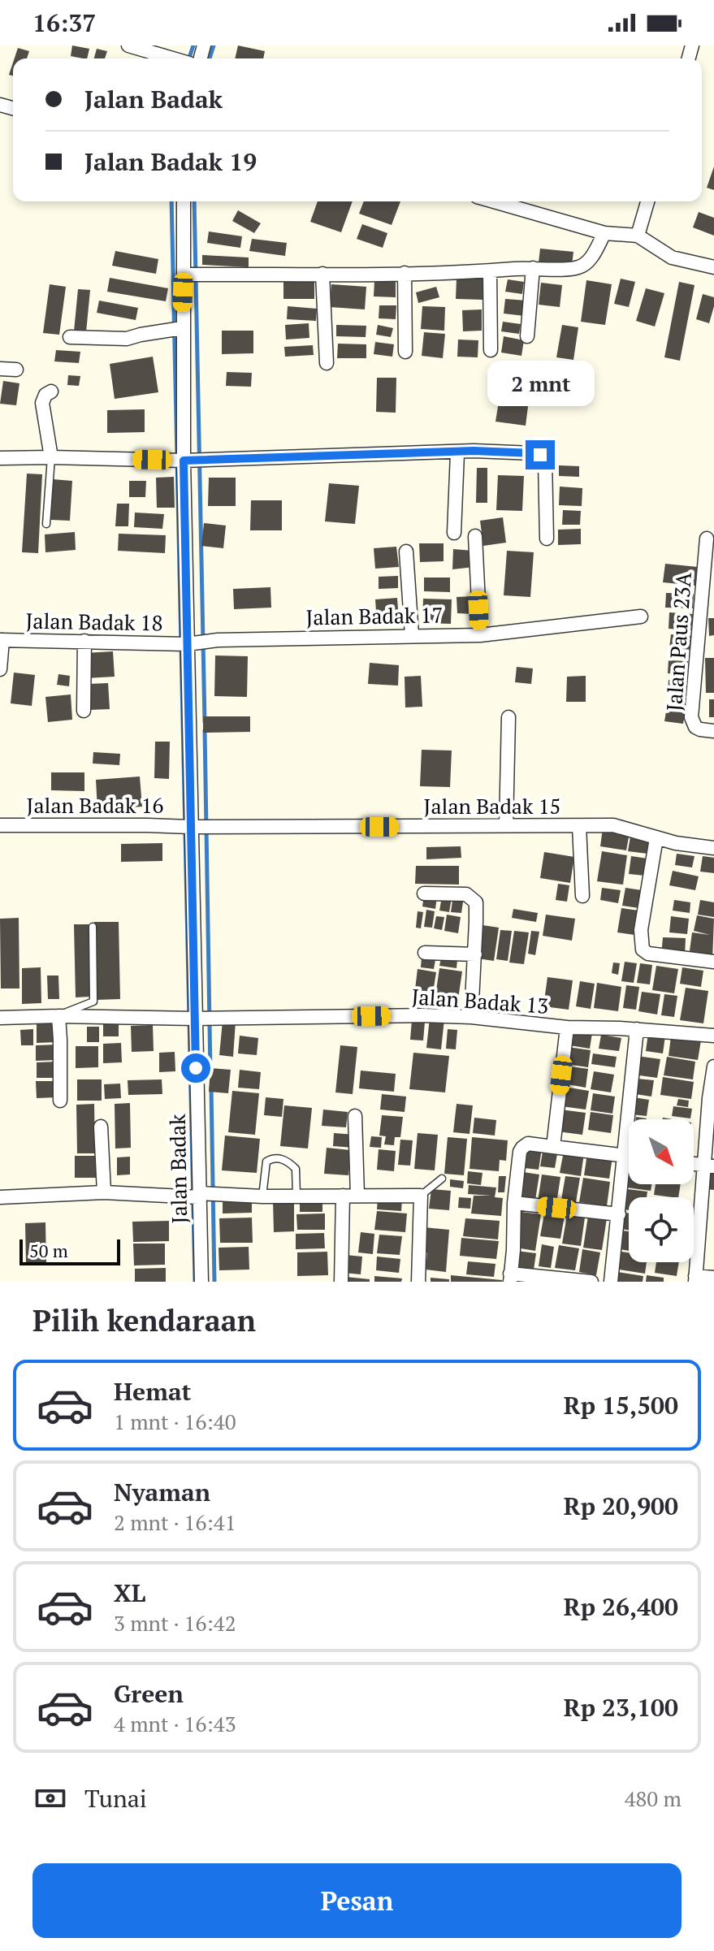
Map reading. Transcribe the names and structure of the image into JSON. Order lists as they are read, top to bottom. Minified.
{"streets":{"street":["Jalan Badak 17","Jalan Badak 18","Jalan Paus 23A","Jalan Badak 16","Jalan Badak 15","Jalan Badak 13","Jalan Badak"]},"crossings":[["Jalan Badak 17","Jalan Badak 18"],["Jalan Badak 17","Jalan Badak"],["Jalan Badak 18","Jalan Badak"],["Jalan Badak 16","Jalan Badak 15"],["Jalan Badak 16","Jalan Badak"],["Jalan Badak 15","Jalan Badak"],["Jalan Badak 13","Jalan Badak"]],"scale_bar":"50 m","north":"bottom right","page":{"status":"16:37","banner":["Jalan Badak","Jalan Badak 19"],"bubble":"2 mnt","scale":"50 m","heading":"Pilih kendaraan","list":[{"name":"Hemat","note":"1 mnt · 16:40","value":"Rp 15,500"},{"name":"Nyaman","note":"2 mnt · 16:41","value":"Rp 20,900"},{"name":"XL","note":"3 mnt · 16:42","value":"Rp 26,400"},{"name":"Green","note":"4 mnt · 16:43","value":"Rp 23,100"}],"pay":["Tunai","480 m"],"buttons":"Pesan"}}
